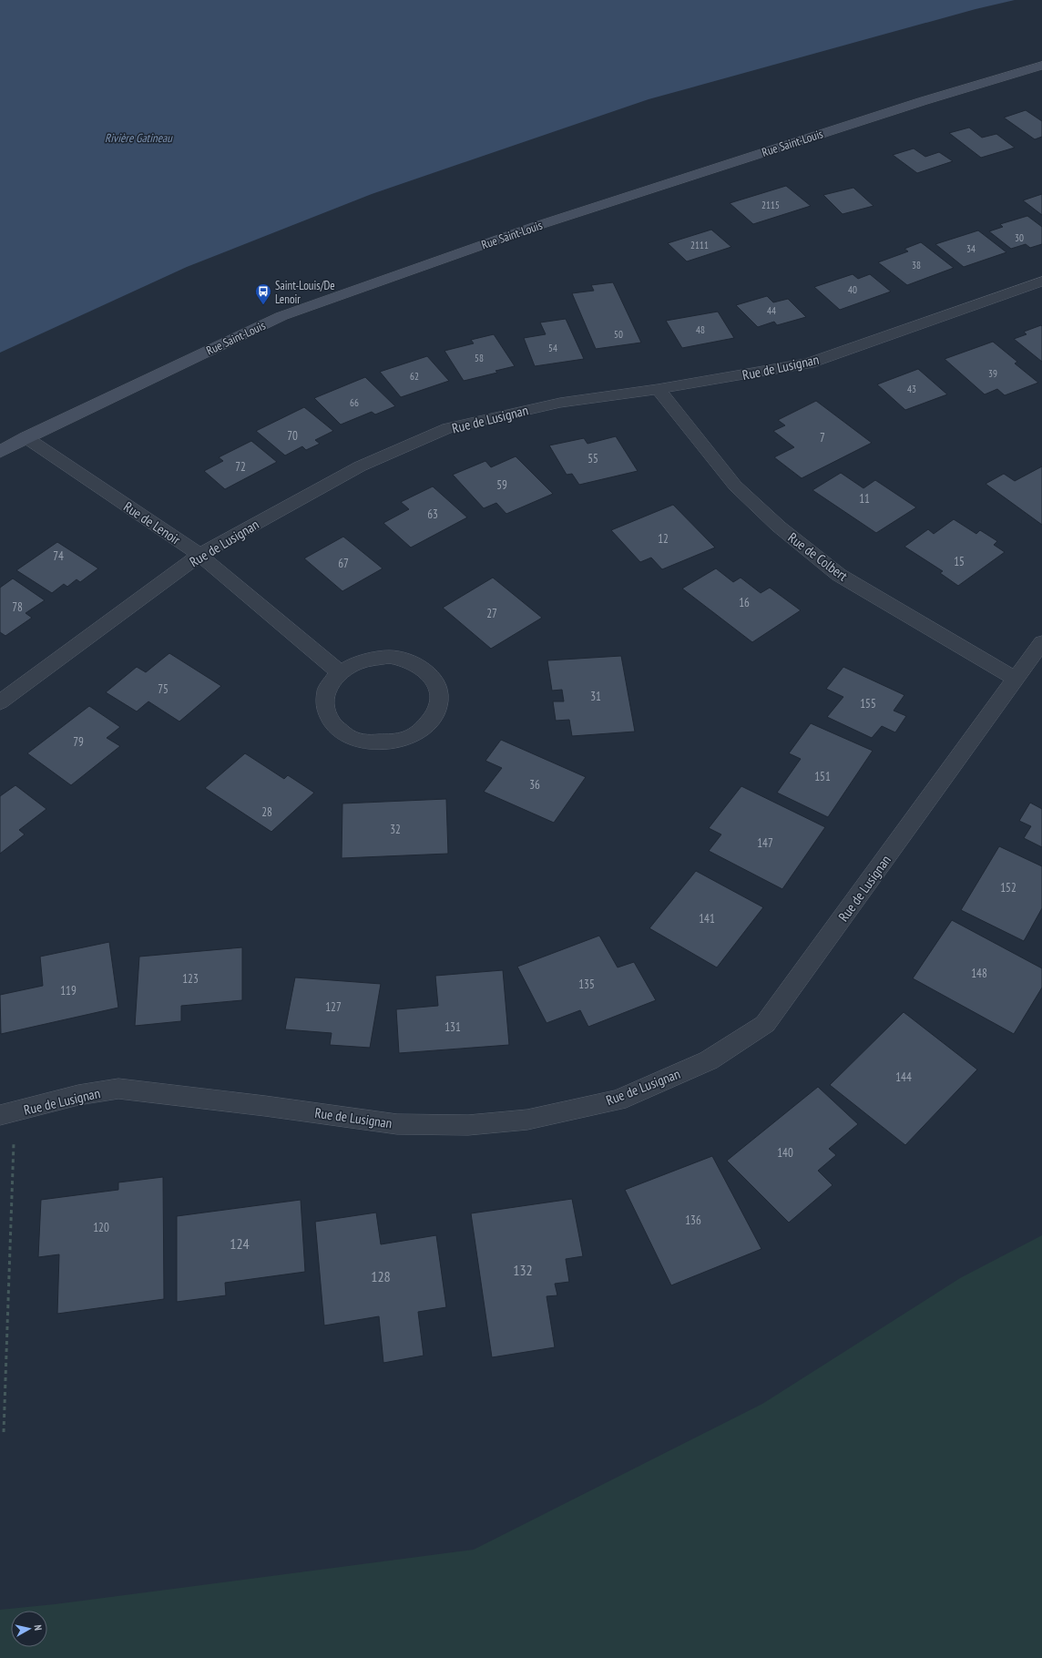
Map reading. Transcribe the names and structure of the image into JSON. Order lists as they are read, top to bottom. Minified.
{"streets":{"main road":["Rue Saint-Louis"],"street":["Rue de Lusignan","Rue de Lenoir","Rue de Colbert"]},"crossings":[["Rue Saint-Louis","Rue de Lenoir"],["Rue de Lusignan","Rue de Lenoir"],["Rue de Lusignan","Rue de Colbert"]],"water":["Rivière Gatineau"],"places":{"bus stop":["Saint-Louis/De Lenoir"]},"house_numbers":["2115","30","2111","34","38","40","44","48","50","54","58","39","62","43","66","70","7","55","72","59","11","63","12","74","15","67","16","78","27","75","31","155","79","151","36","28","32","147","152","141","148","123","135","119","127","131","144","140","136","120","124","132","128"],"north":"right"}
